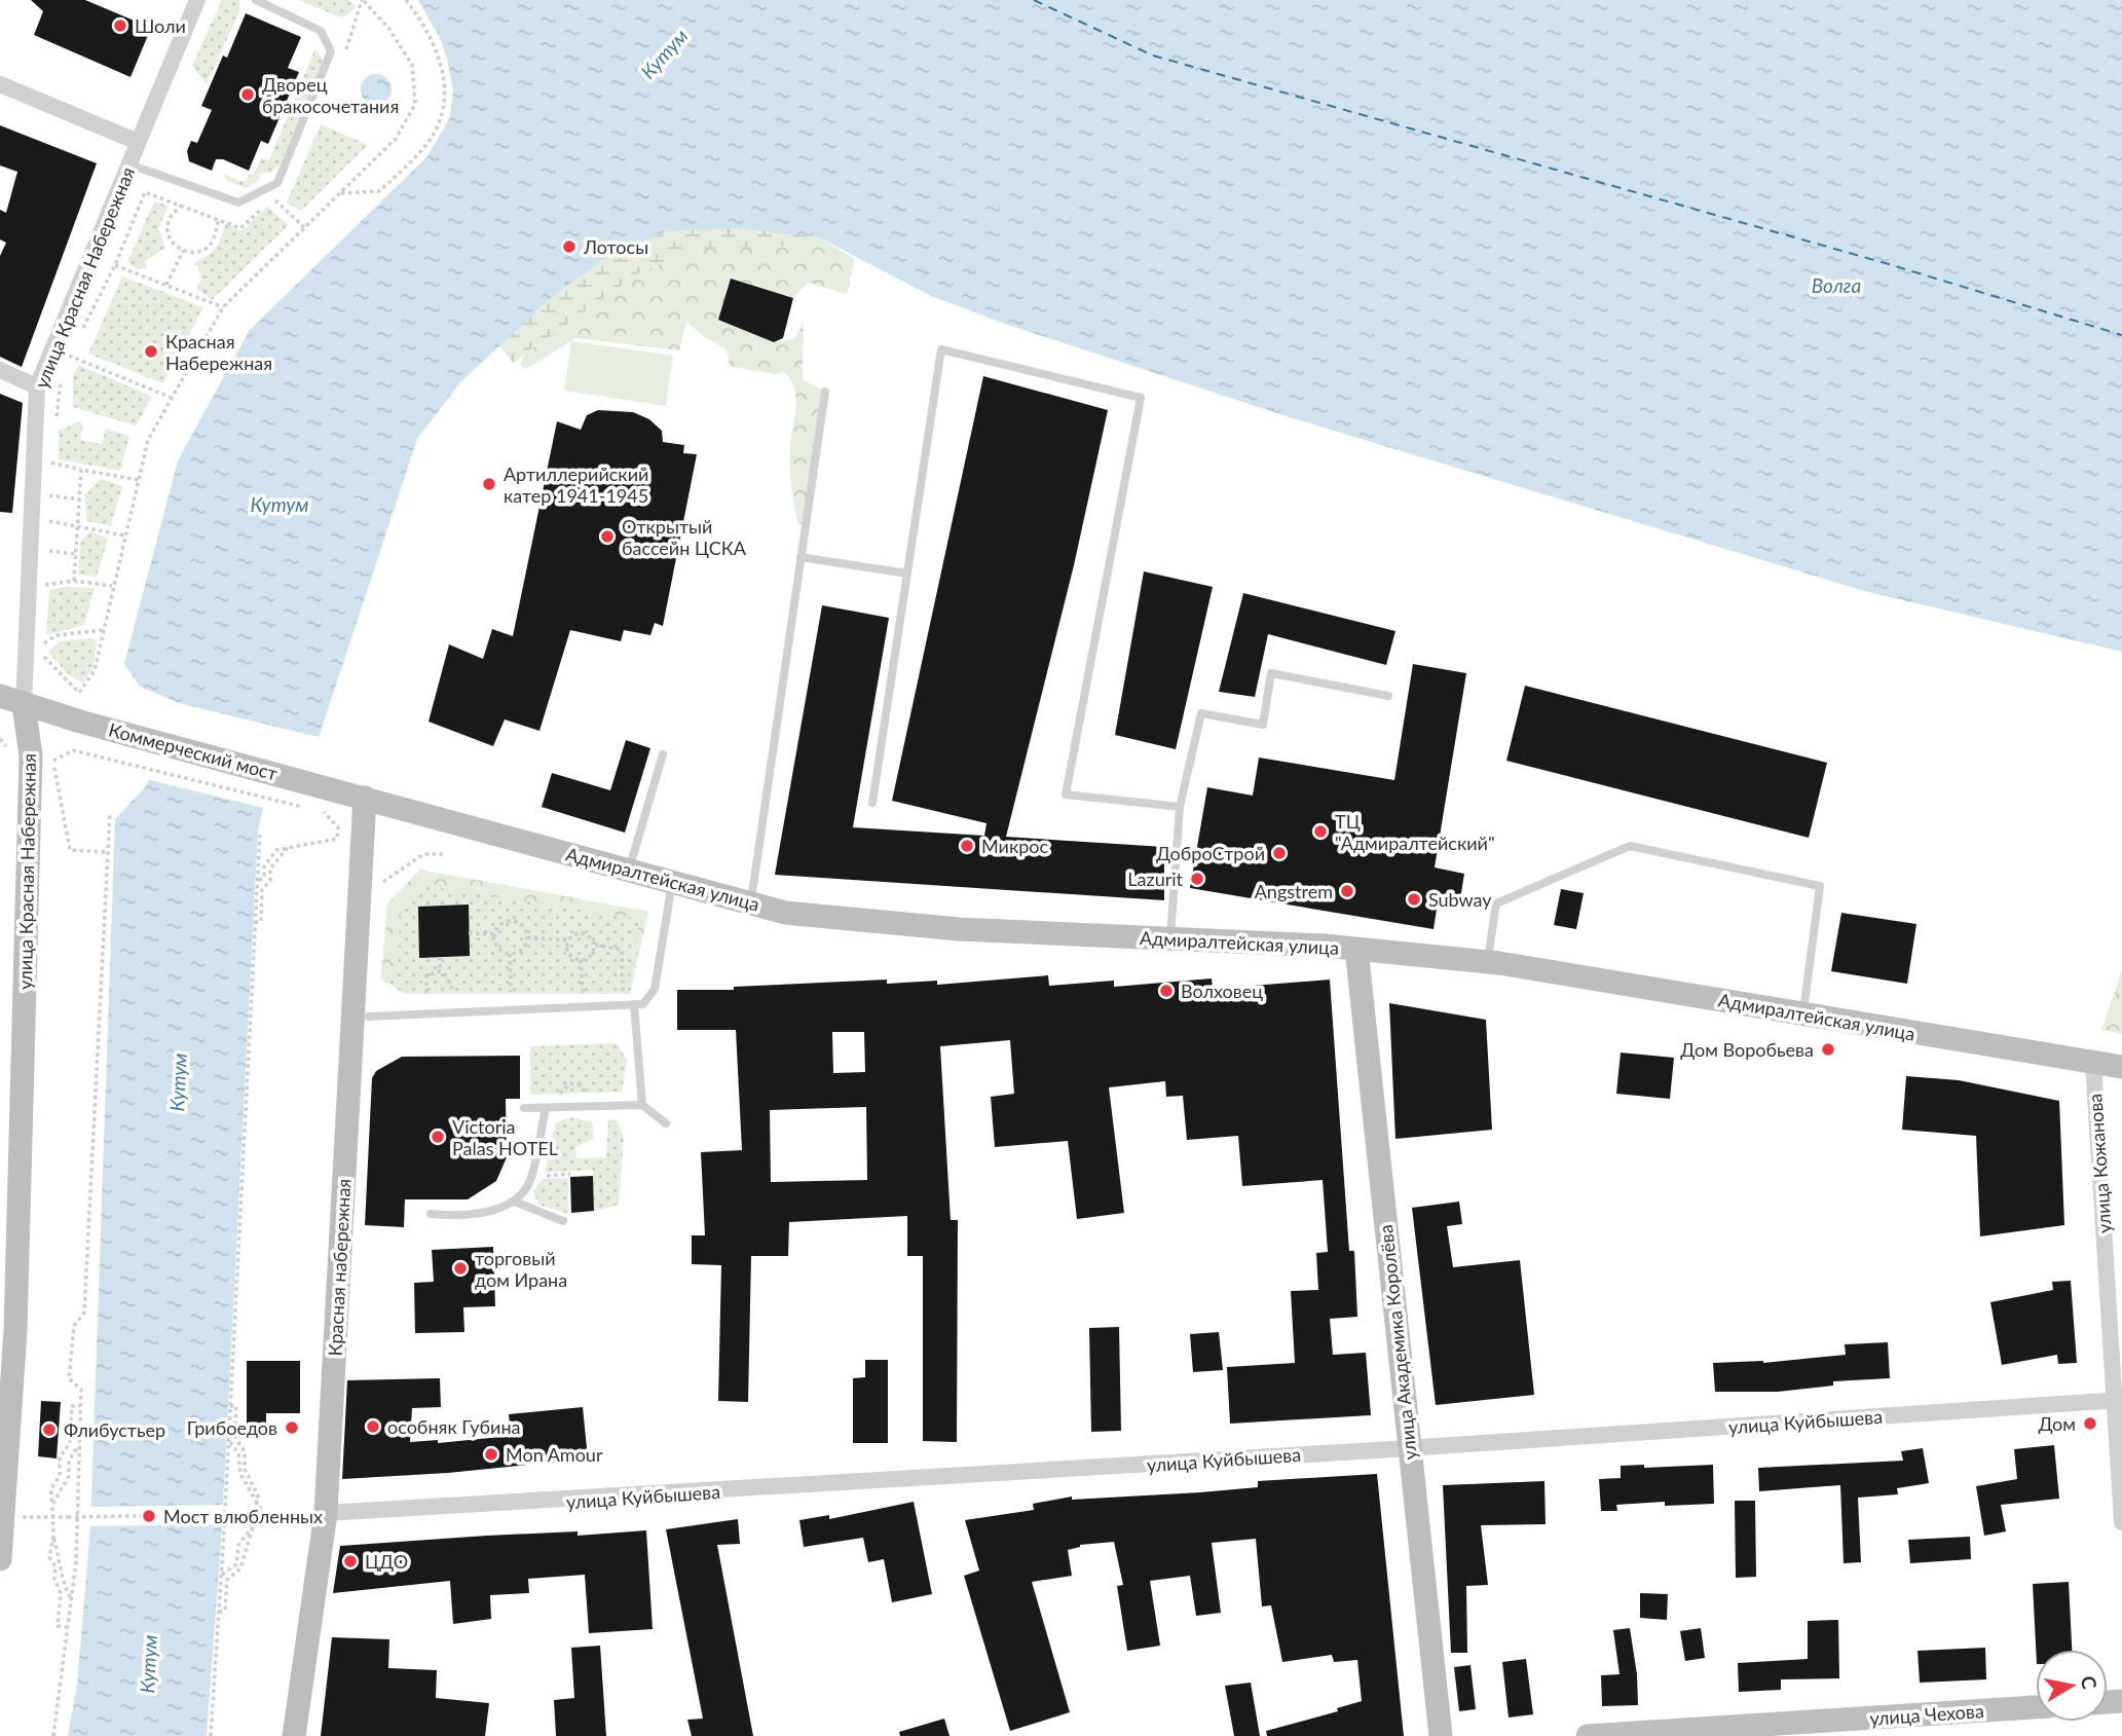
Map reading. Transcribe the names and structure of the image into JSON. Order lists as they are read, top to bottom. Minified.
{"streets":{"main road":["улица Красная Набережная","Коммерческий мост","Адмиралтейская улица","Красная набережная","улица Академика Королёва","улица Чехова"],"street":["улица Кожанова","улица Куйбышева"]},"crossings":[["улица Красная Набережная","Коммерческий мост"],["Коммерческий мост","Адмиралтейская улица"],["Коммерческий мост","Красная набережная"],["Адмиралтейская улица","улица Кожанова"],["Адмиралтейская улица","Красная набережная"],["Адмиралтейская улица","улица Академика Королёва"],["улица Кожанова","улица Куйбышева"],["Красная набережная","улица Куйбышева"],["улица Академика Королёва","улица Куйбышева"]],"water":["Кутум","Волга"],"places":["Шоли","Дворец бракосочетания","Лотосы","Красная Набережная","Артиллерийский катер 1941-1945","Открытый бассейн ЦСКА","ТЦ \"Адмиралтейский\"","Микрос","ДоброСтрой","Lazurit","Angstrem","Subway","Волховец","Дом Воробьева","Victoria Palas HOTEL","торговый дом Ирана","Дом","особняк Губина","Грибоедов","Флибустьер","Mon Amour","Мост влюбленных","ЦДО"],"north":"right"}
